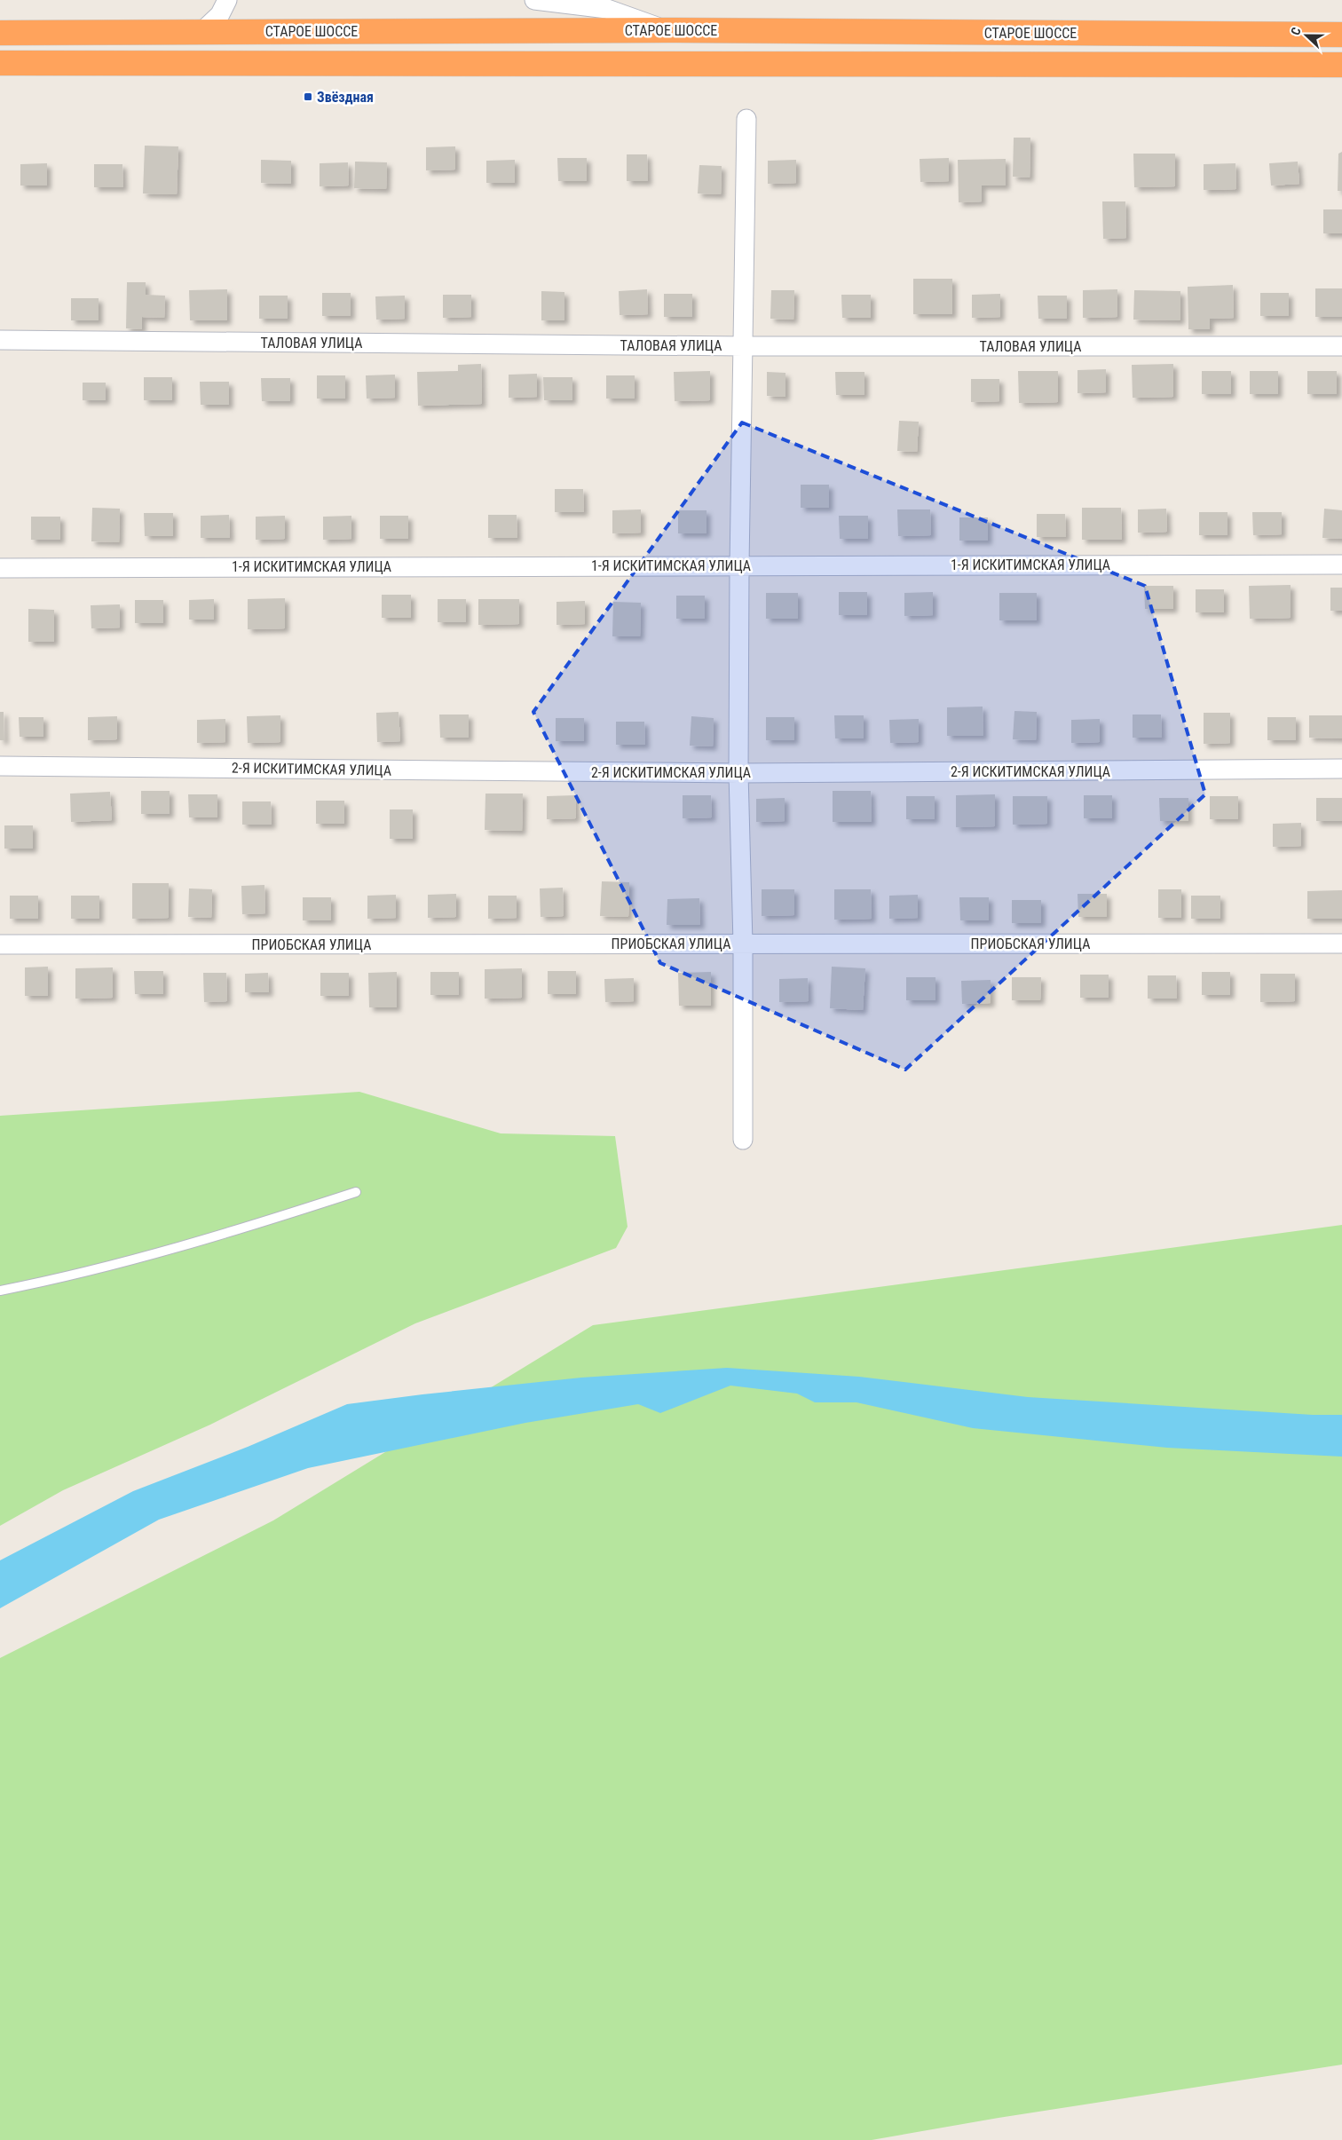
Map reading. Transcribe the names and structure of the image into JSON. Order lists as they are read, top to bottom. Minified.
{"streets":{"highway":["СТАРОЕ ШОССЕ"],"street":["ТАЛОВАЯ УЛИЦА","1-Я ИСКИТИМСКАЯ УЛИЦА","2-Я ИСКИТИМСКАЯ УЛИЦА","ПРИОБСКАЯ УЛИЦА"]},"places":{"transit":["Звёздная"]},"north":"left"}
